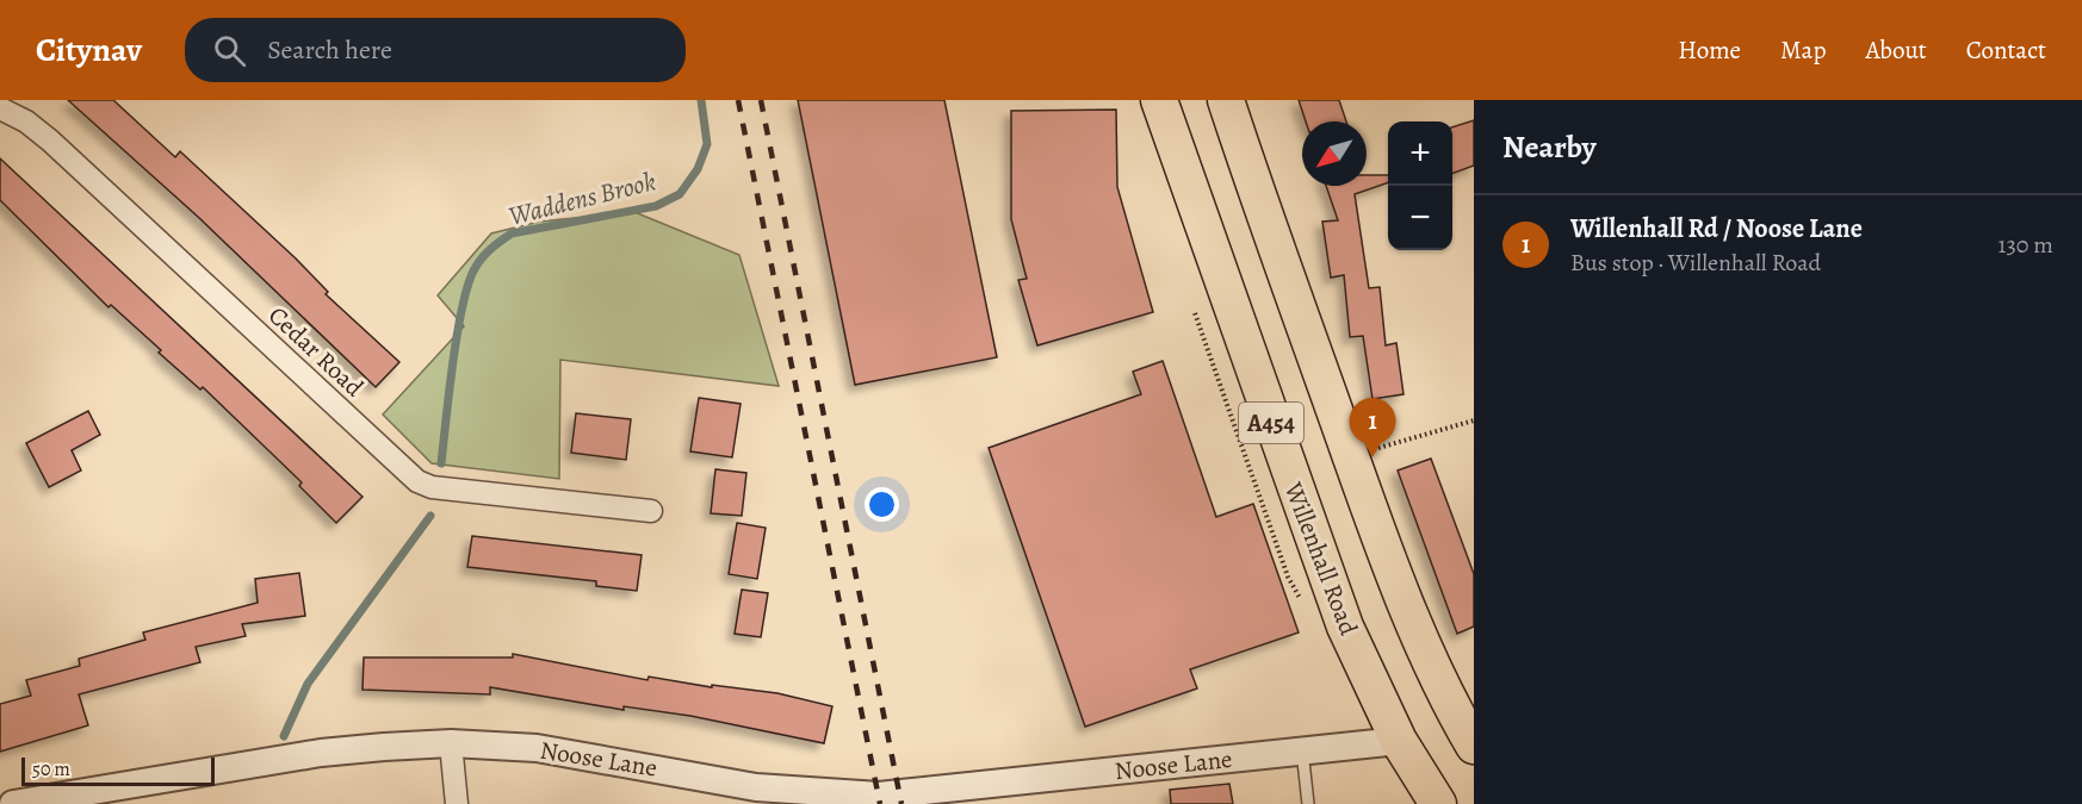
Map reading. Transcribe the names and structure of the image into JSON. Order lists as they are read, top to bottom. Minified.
{"streets":{"highway":["A454","Willenhall Road"],"street":["Cedar Road","Noose Lane"]},"crossings":[["Willenhall Road","Noose Lane"]],"water":["Waddens Brook"],"scale_bar":"50 m","north":"bottom left","page":{"header":"Citynav","search":"Search here","nav":["Home","Map","About","Contact"],"heading":"Nearby","map_buttons":["+","−"],"list":[{"mark":"1","name":"Willenhall Rd / Noose Lane","note":"Bus stop · Willenhall Road","value":"130 m"}],"pins":"1","scale":"50 m"}}
